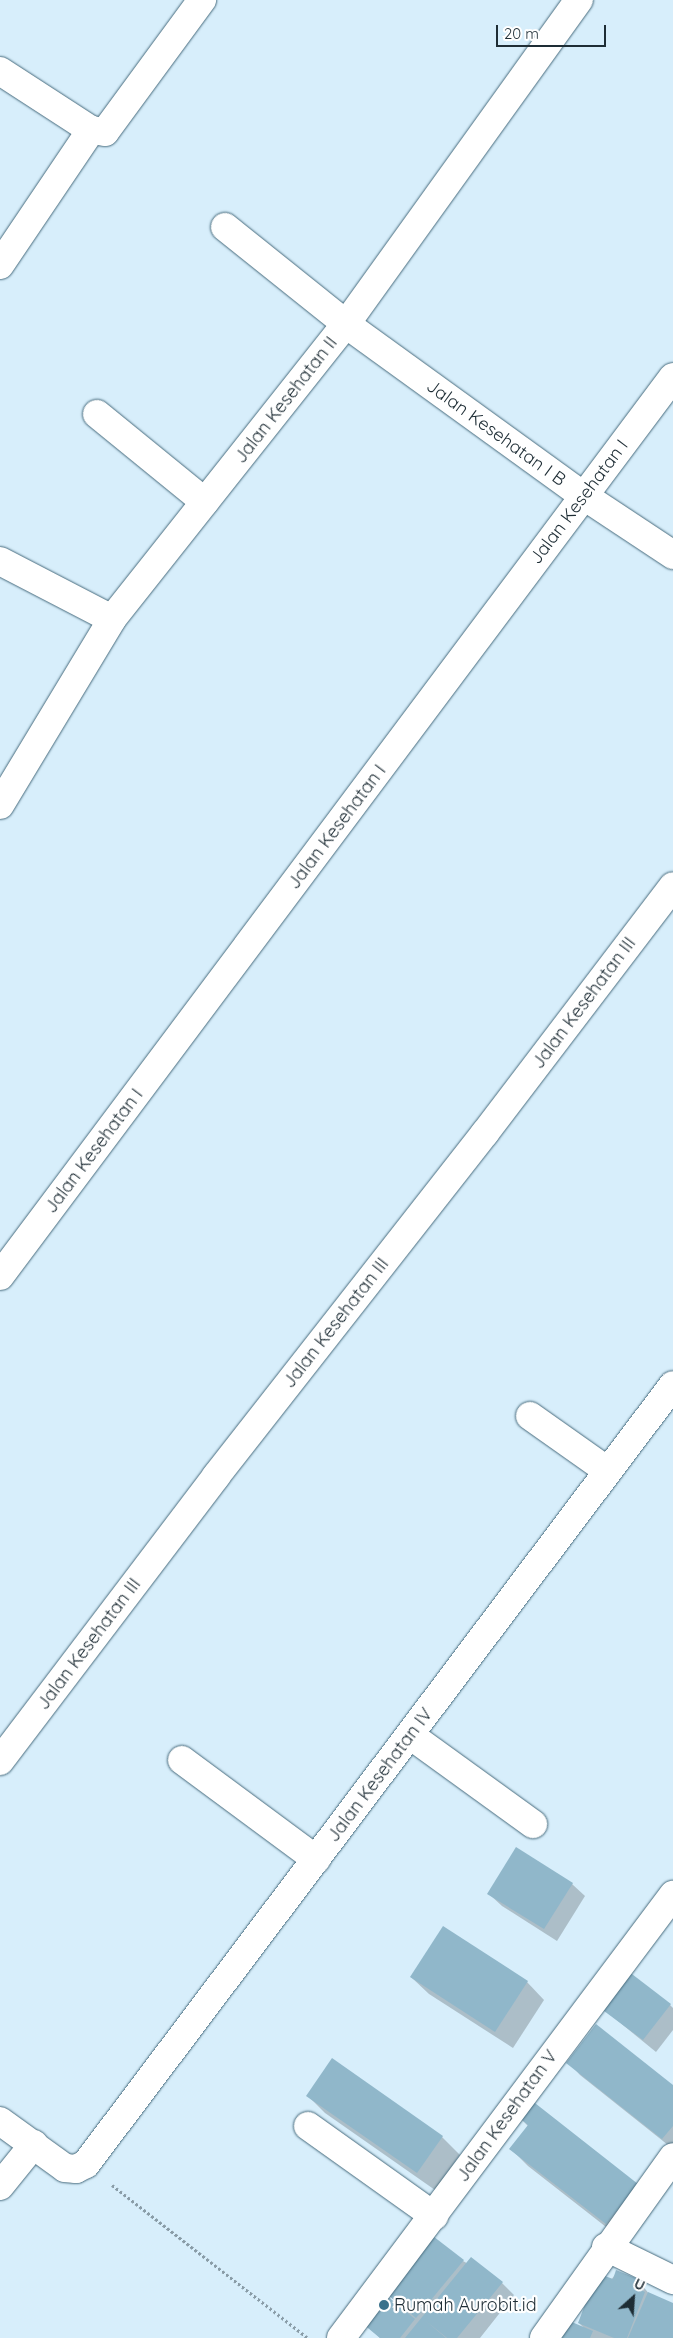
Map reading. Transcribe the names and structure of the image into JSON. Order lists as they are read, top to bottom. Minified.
{"streets":{"street":["Jalan Kesehatan II","Jalan Kesehatan I B","Jalan Kesehatan I","Jalan Kesehatan III","Jalan Kesehatan IV","Jalan Kesehatan V"]},"crossings":[["Jalan Kesehatan II","Jalan Kesehatan I B"],["Jalan Kesehatan I B","Jalan Kesehatan I"]],"places":["Rumah Aurobit.id"],"scale_bar":"20 m","north":"top right"}
